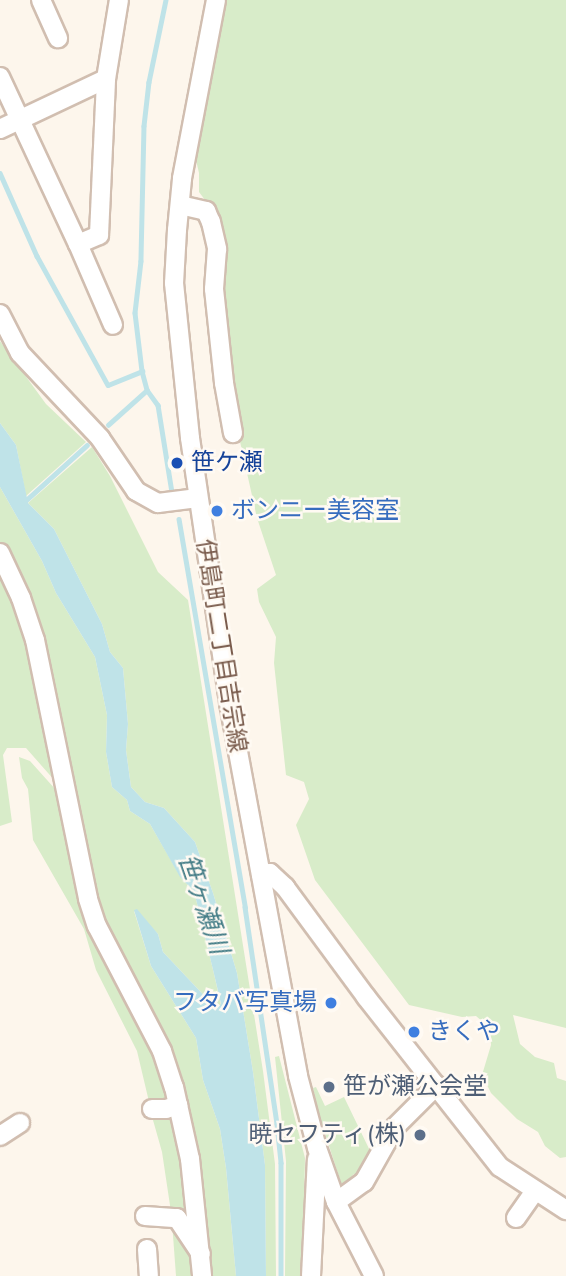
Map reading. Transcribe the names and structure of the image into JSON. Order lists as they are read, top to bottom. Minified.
{"streets":{"street":["伊島町二丁目吉宗線"]},"water":["笹ヶ瀬川"],"places":["笹ケ瀬","ボンニー美容室","フタバ写真場","きくや","笹が瀬公会堂","暁セフティ(株)"]}
